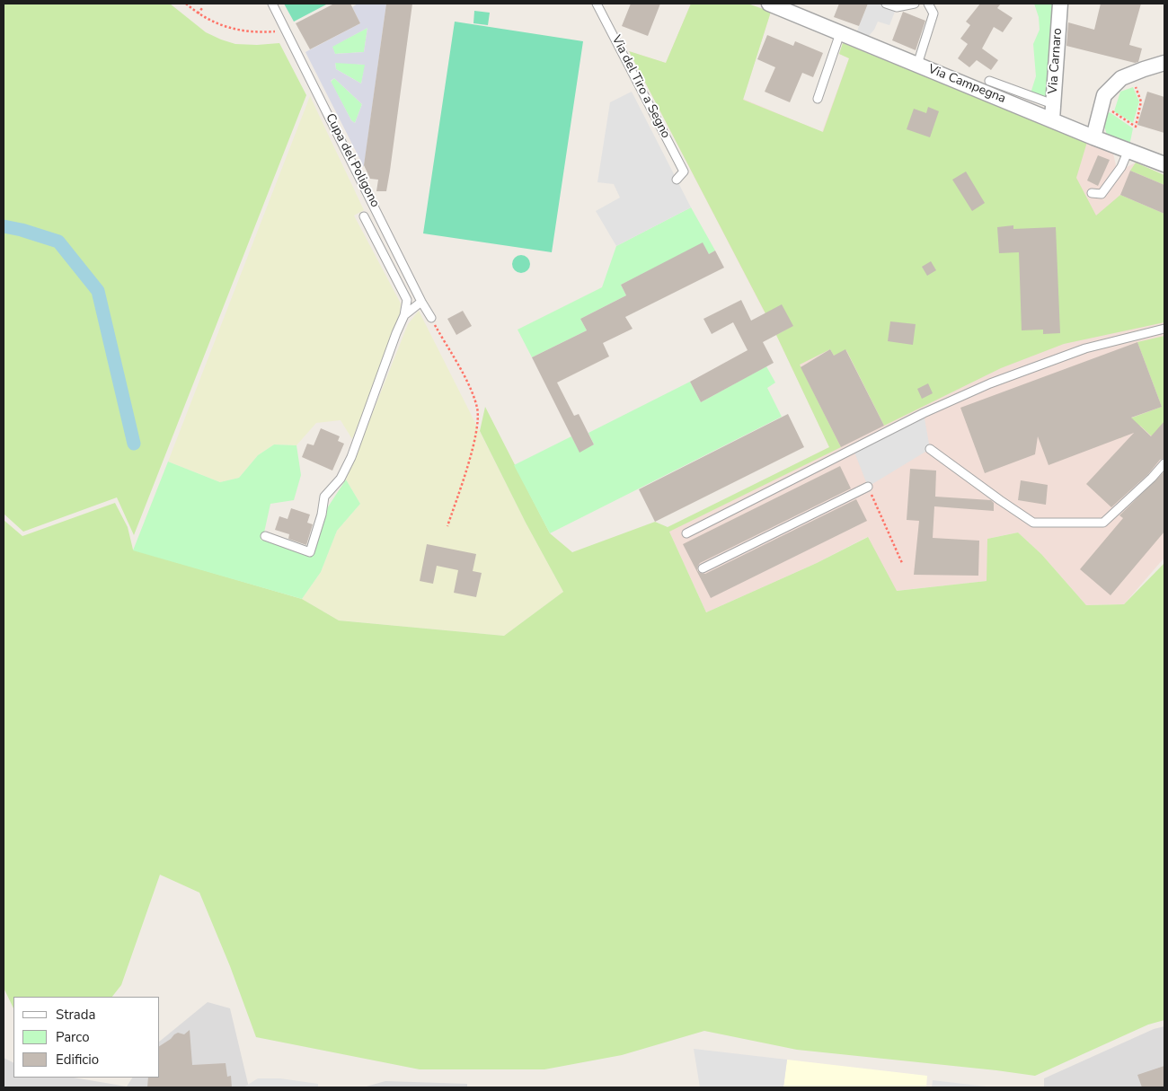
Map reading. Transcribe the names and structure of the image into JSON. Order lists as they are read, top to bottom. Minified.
{"streets":{"street":["Via Carnaro","Via Campegna"],"lane":["Via del Tiro a Segno","Cupa del Poligono"]},"crossings":[["Via Carnaro","Via Campegna"]],"legend":["Strada","Parco","Edificio"]}
